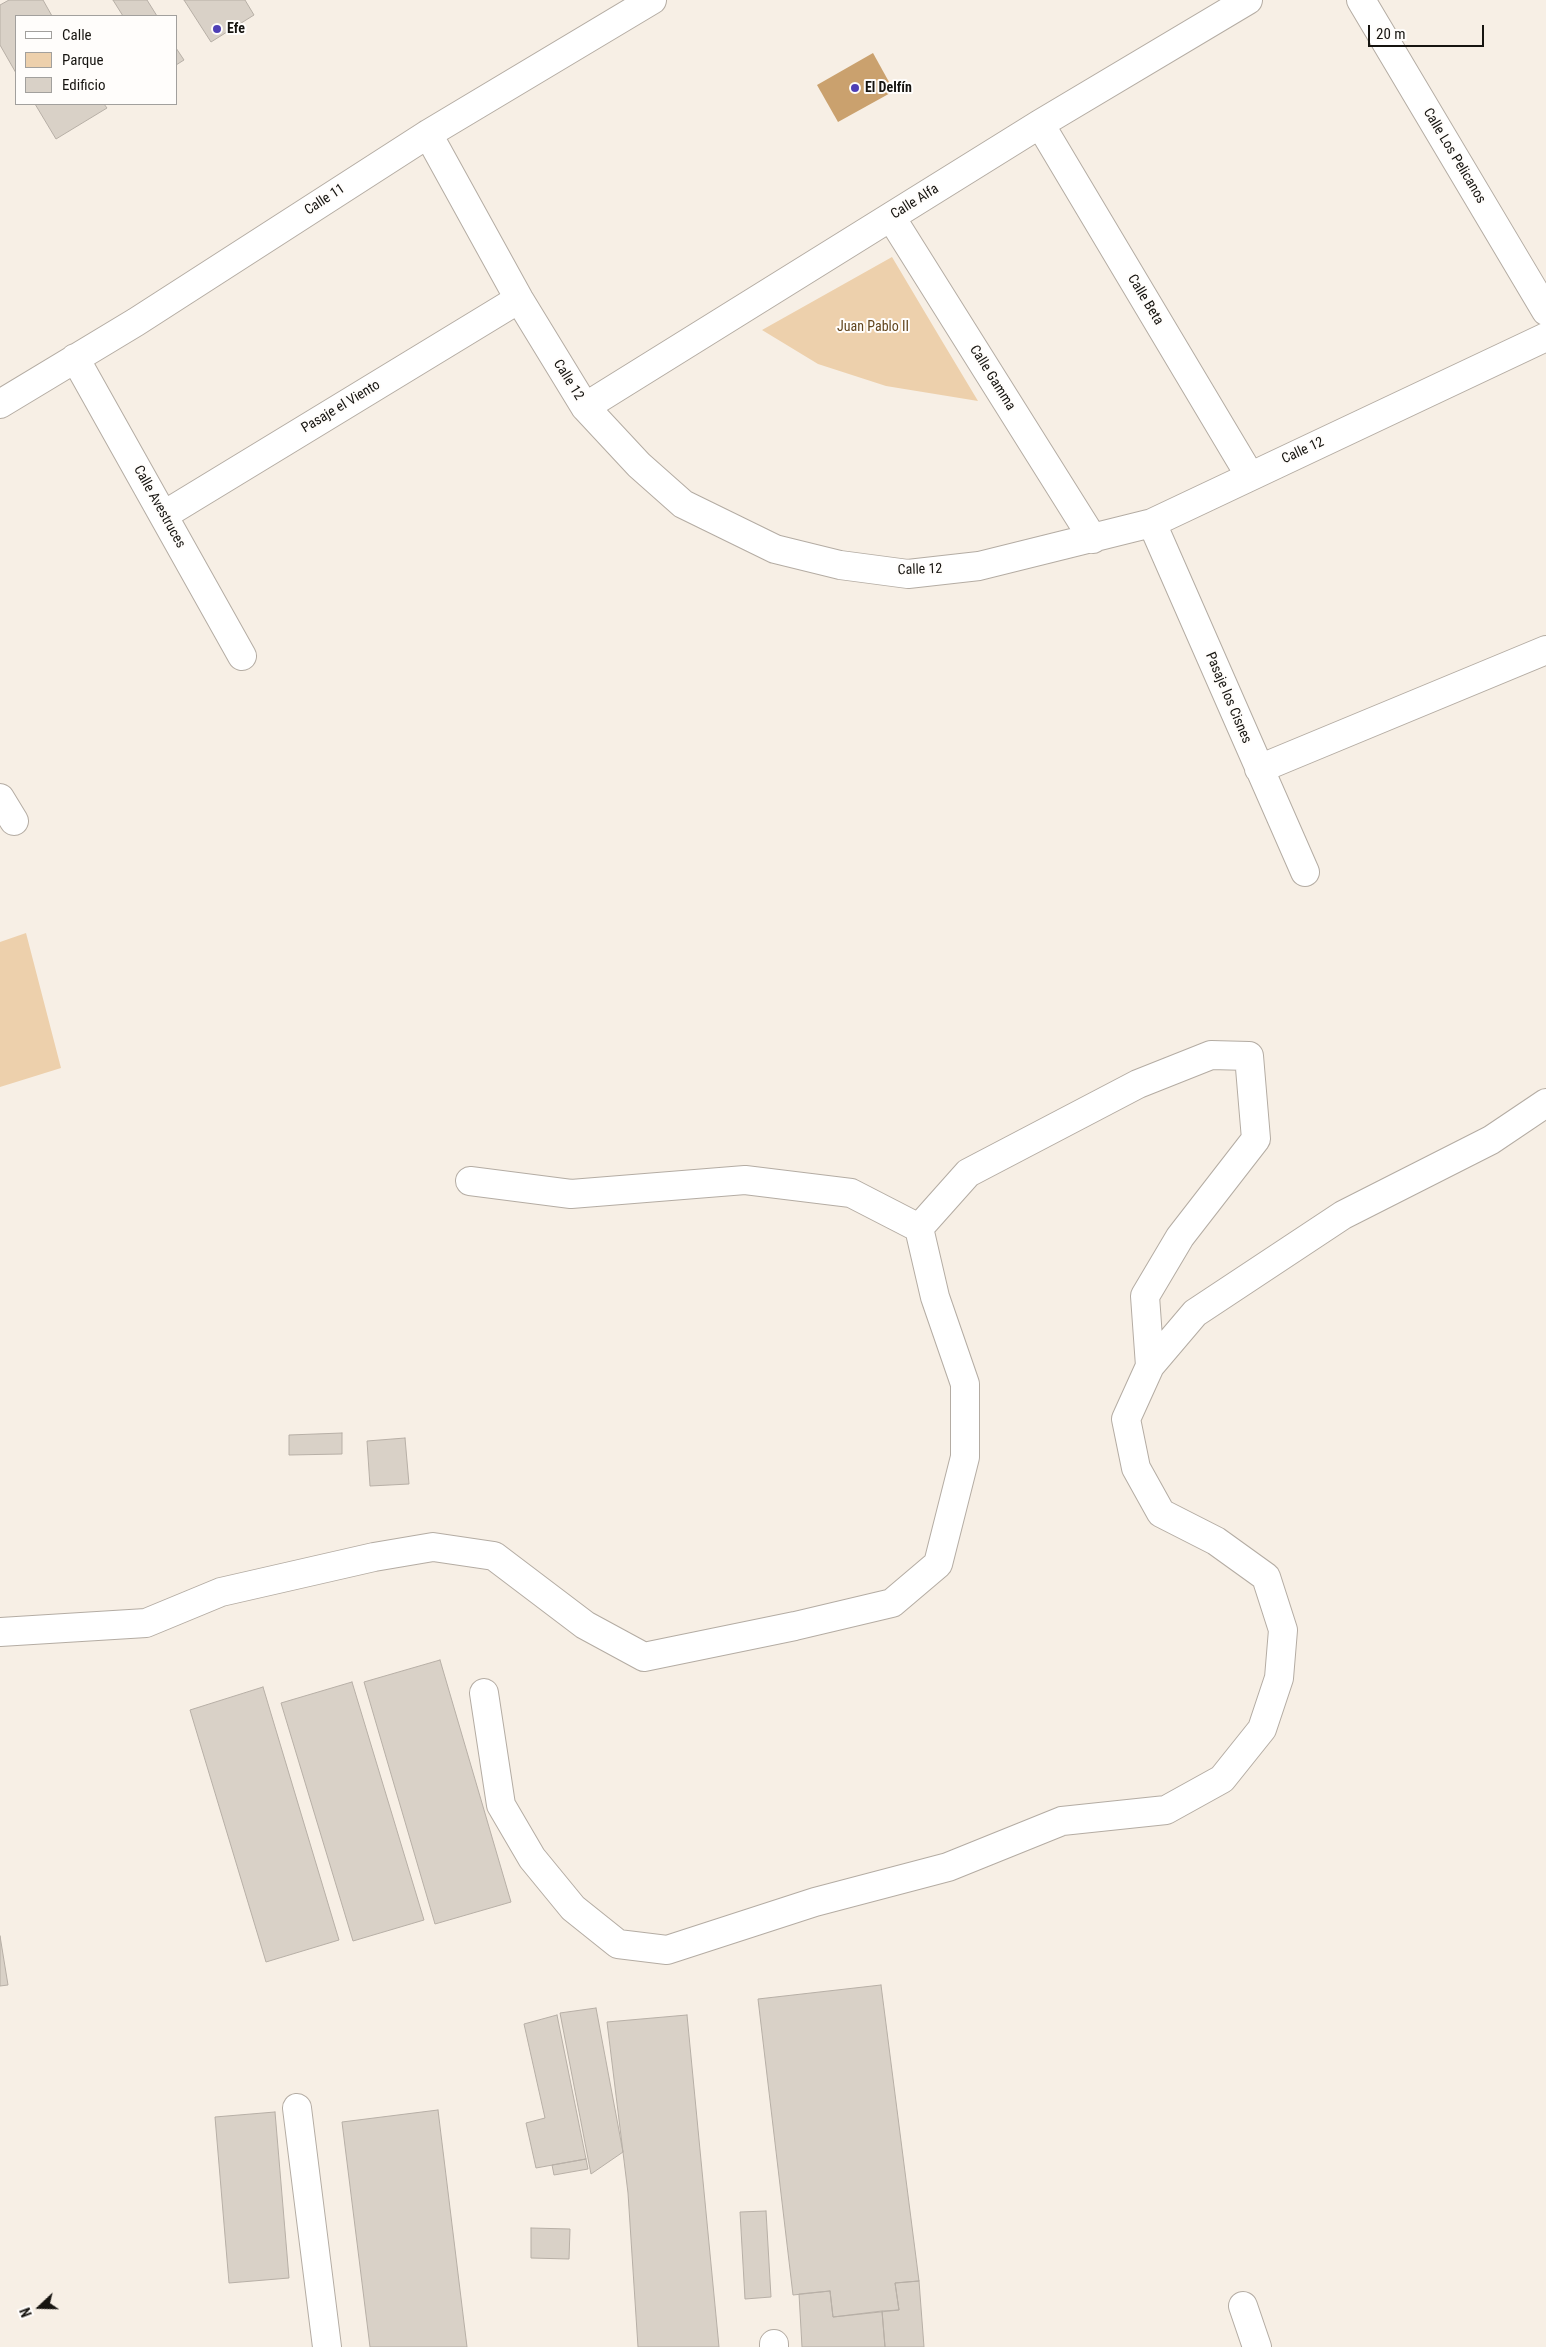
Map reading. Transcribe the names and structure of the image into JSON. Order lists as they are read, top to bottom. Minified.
{"streets":{"street":["Calle Los Pelicanos","Calle 11","Calle Alfa","Calle Beta","Calle Gamma","Calle 12","Pasaje el Viento","Calle Avestruces","Pasaje los Cisnes"]},"crossings":[["Calle 11","Calle 12"],["Calle 11","Calle Avestruces"],["Calle Alfa","Calle Beta"],["Calle Alfa","Calle Gamma"],["Calle Alfa","Calle 12"],["Calle Beta","Calle 12"],["Calle Gamma","Calle 12"],["Calle 12","Pasaje el Viento"],["Calle 12","Pasaje los Cisnes"],["Pasaje el Viento","Calle Avestruces"]],"parks":["Juan Pablo II"],"places":["Efe","El Delfín"],"legend":["Calle","Parque","Edificio"],"scale_bar":"20 m","north":"left"}
